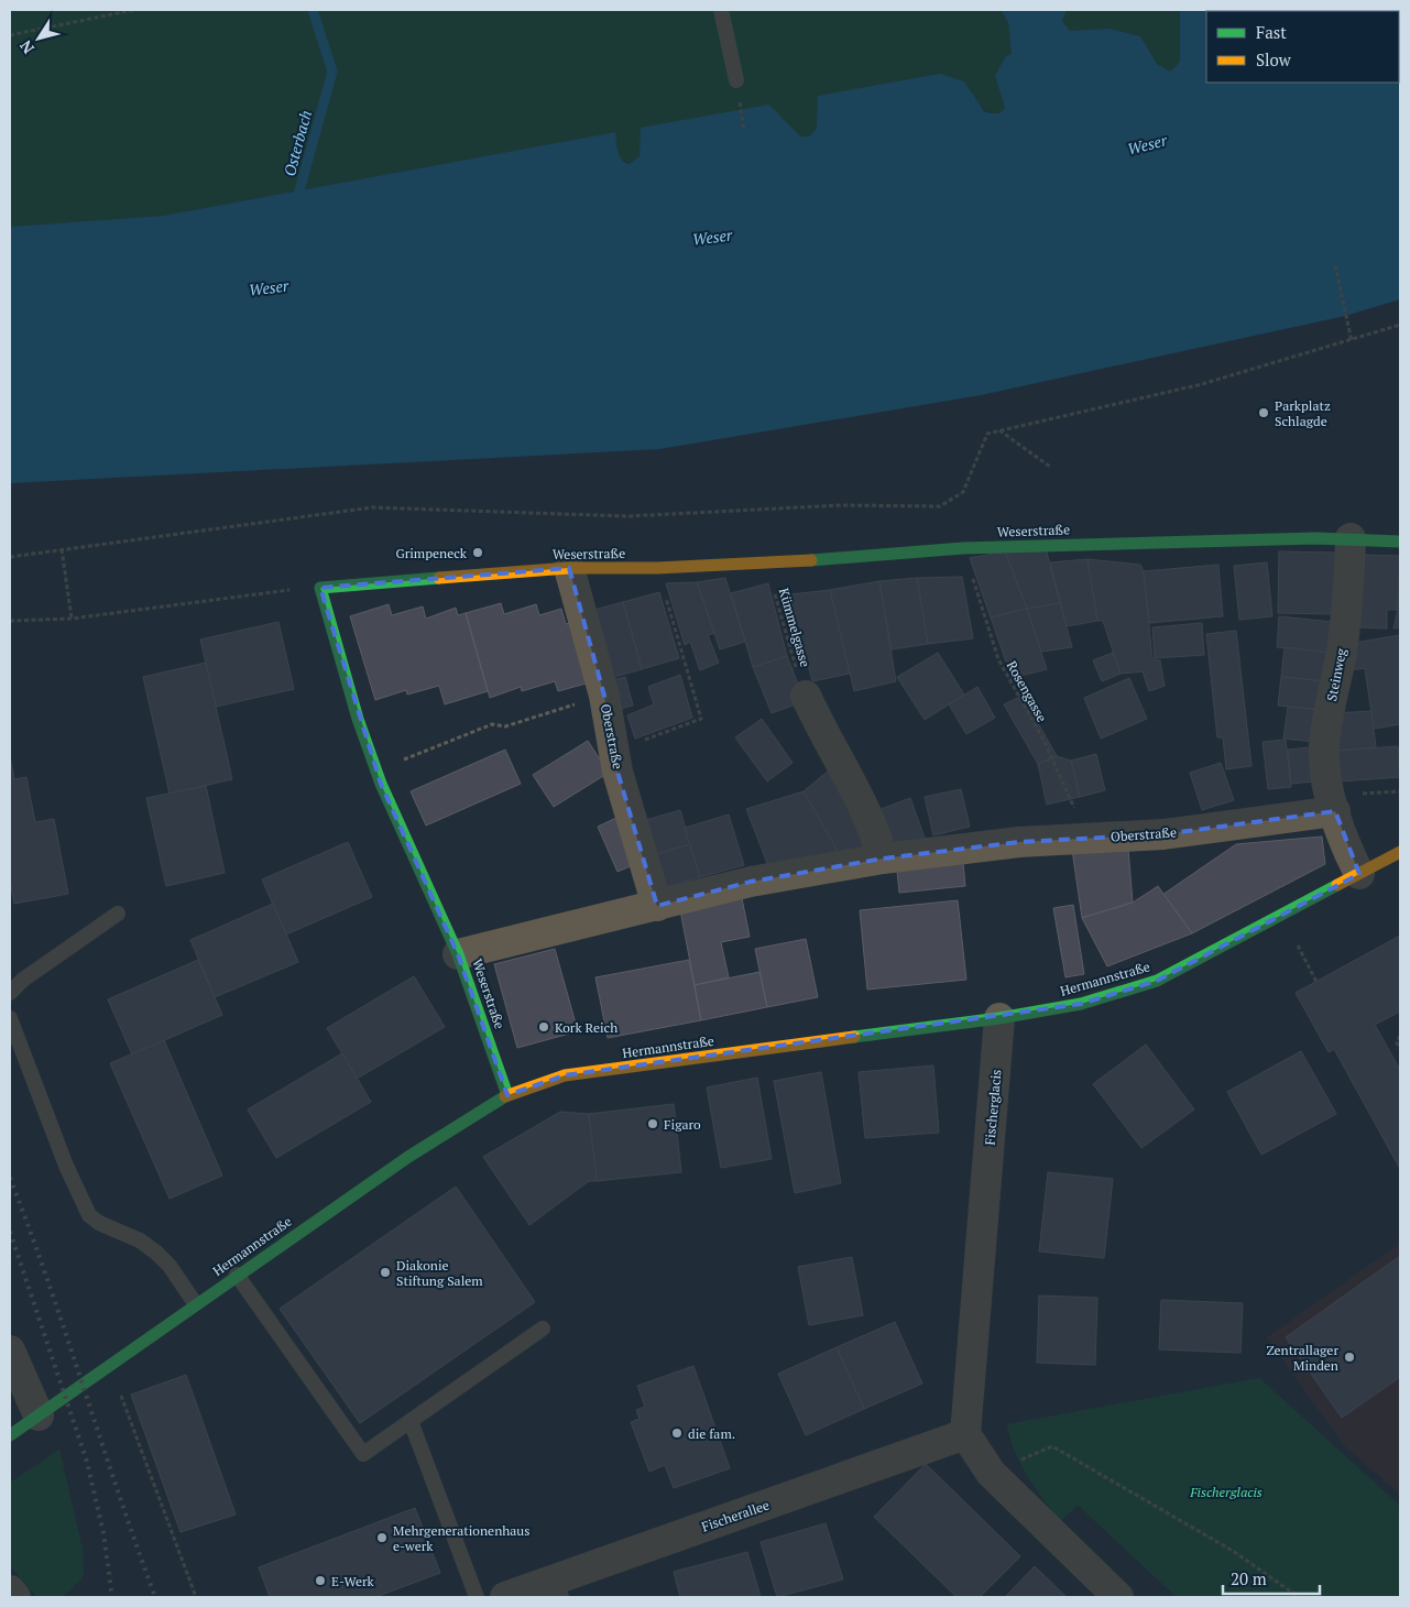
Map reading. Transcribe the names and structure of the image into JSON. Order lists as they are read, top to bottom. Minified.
{"streets":{"street":["Weserstraße","Steinweg","Oberstraße","Hermannstraße","Fischerglacis","Fischerallee"],"path":["Kümmelgasse","Rosengasse"]},"crossings":[["Weserstraße","Kümmelgasse"],["Weserstraße","Steinweg"],["Weserstraße","Rosengasse"],["Weserstraße","Oberstraße"],["Weserstraße","Hermannstraße"],["Steinweg","Oberstraße"],["Rosengasse","Oberstraße"],["Hermannstraße","Fischerglacis"],["Fischerglacis","Fischerallee"]],"water":["Osterbach","Weser"],"parks":["Fischerglacis"],"places":["Parkplatz Schlagde","Grimpeneck","Kork Reich","Figaro","Diakonie Stiftung Salem","Zentrallager Minden","die fam.","Mehrgenerationenhaus e-werk","E-Werk"],"legend":["Fast","Slow"],"scale_bar":"20 m","north":"bottom left"}
